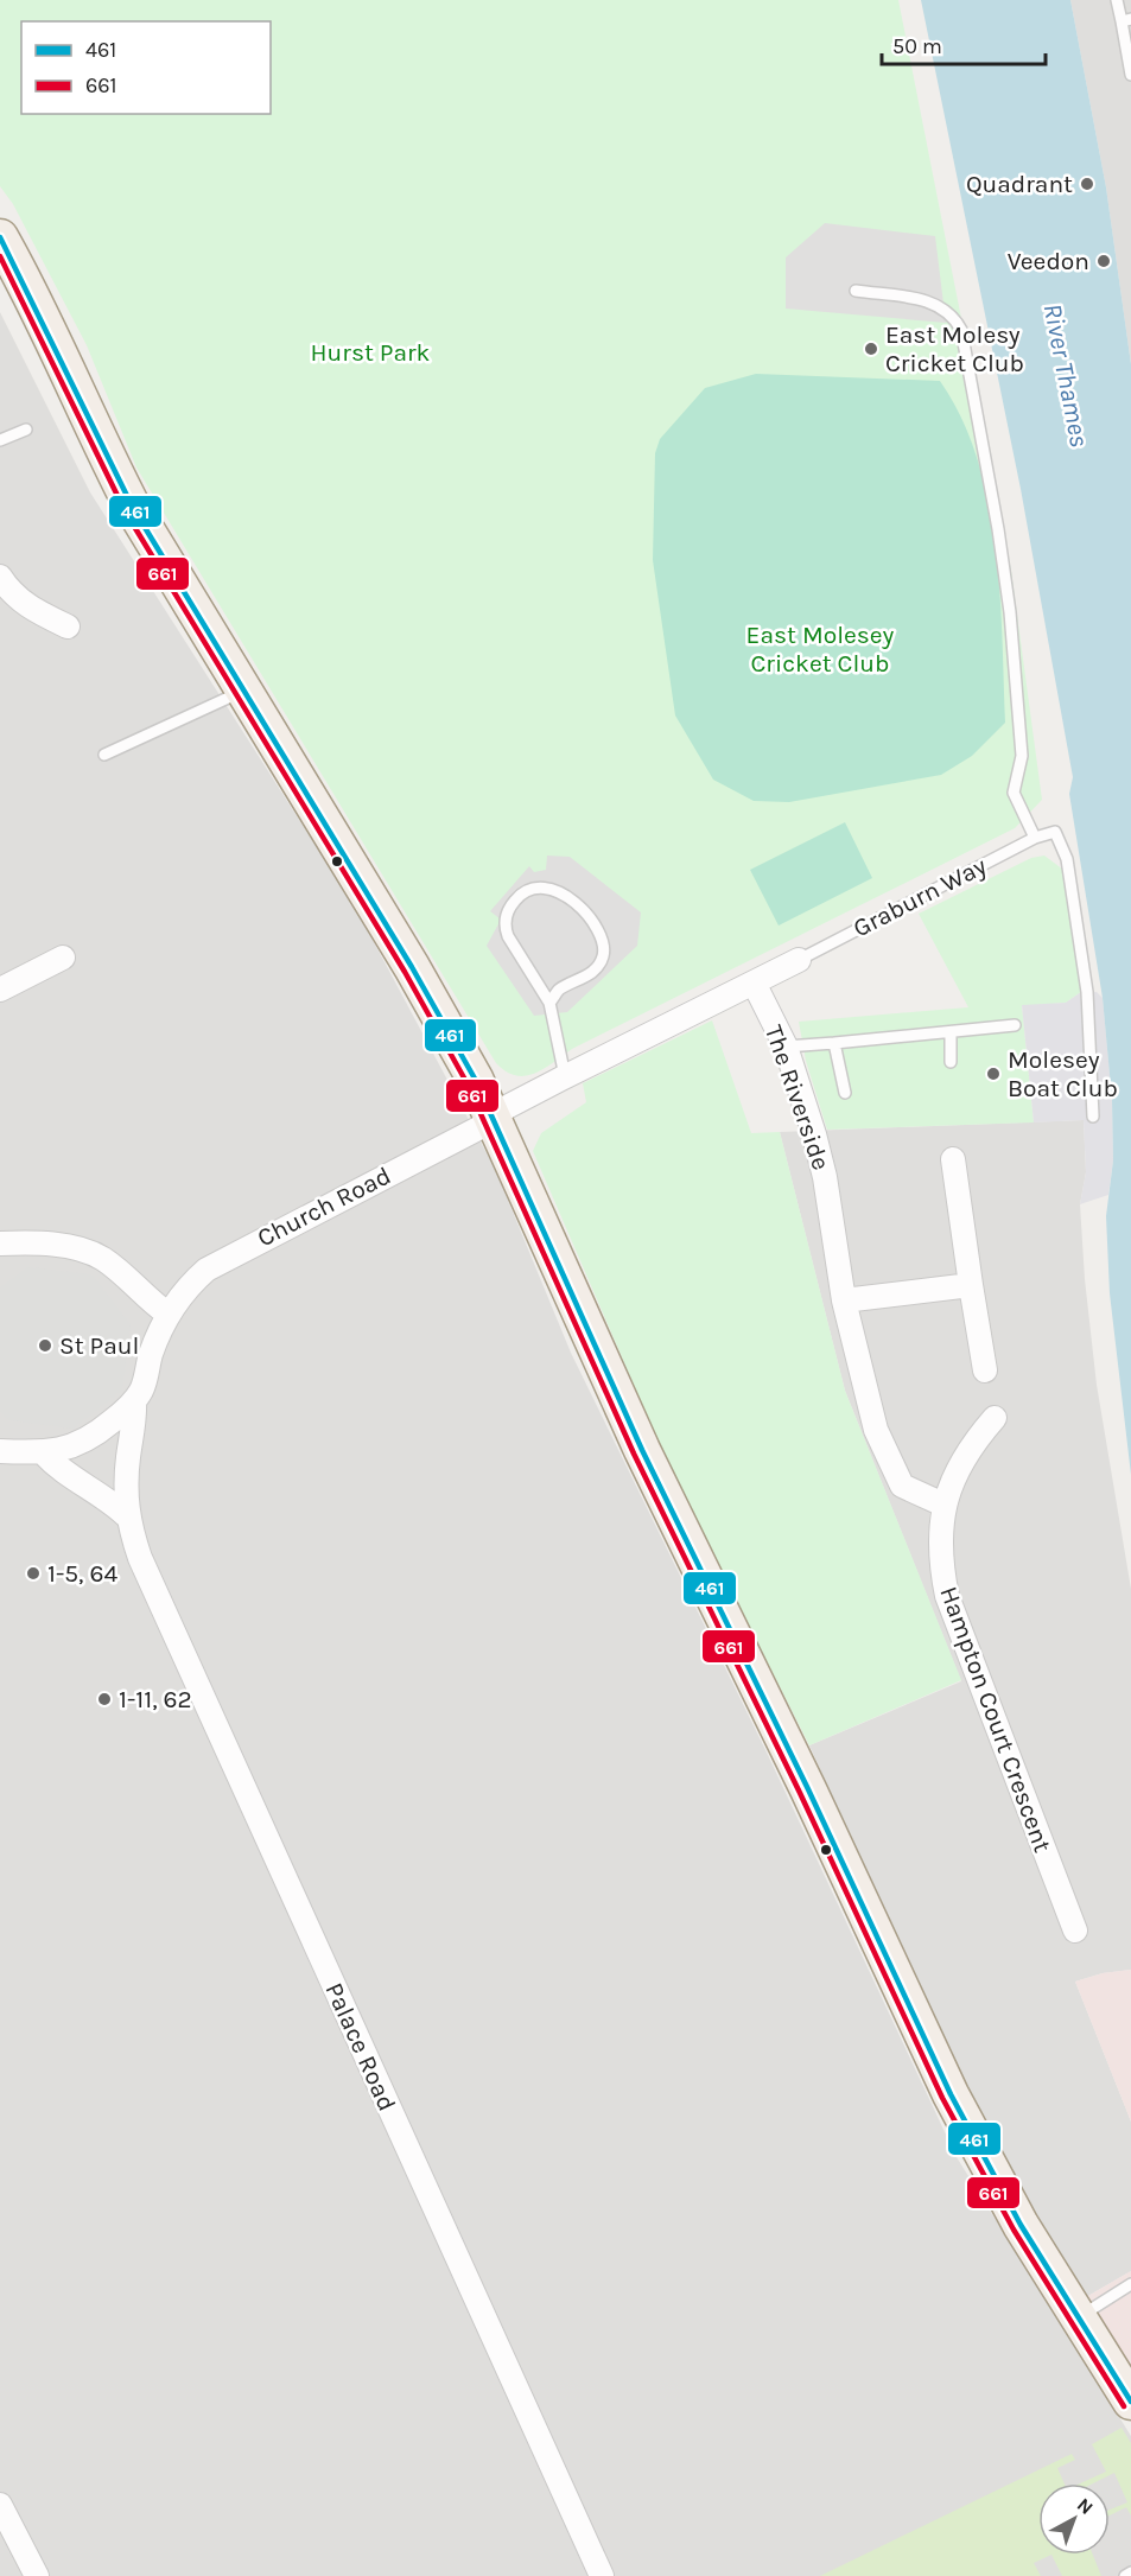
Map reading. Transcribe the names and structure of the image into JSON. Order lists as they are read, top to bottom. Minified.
{"streets":{"street":["Graburn Way","The Riverside","Church Road","Hampton Court Crescent","Palace Road"]},"crossings":[["Graburn Way","The Riverside"],["The Riverside","Hampton Court Crescent"],["Church Road","Palace Road"]],"water":["River Thames"],"parks":["Hurst Park","East Molesey Cricket Club"],"places":["Quadrant","Veedon","East Molesy Cricket Club","Molesey Boat Club","St Paul","1-5, 64","1-11, 62"],"lines":["transit line 461","transit line 661"],"legend":["461","661"],"scale_bar":"50 m","north":"top right"}
